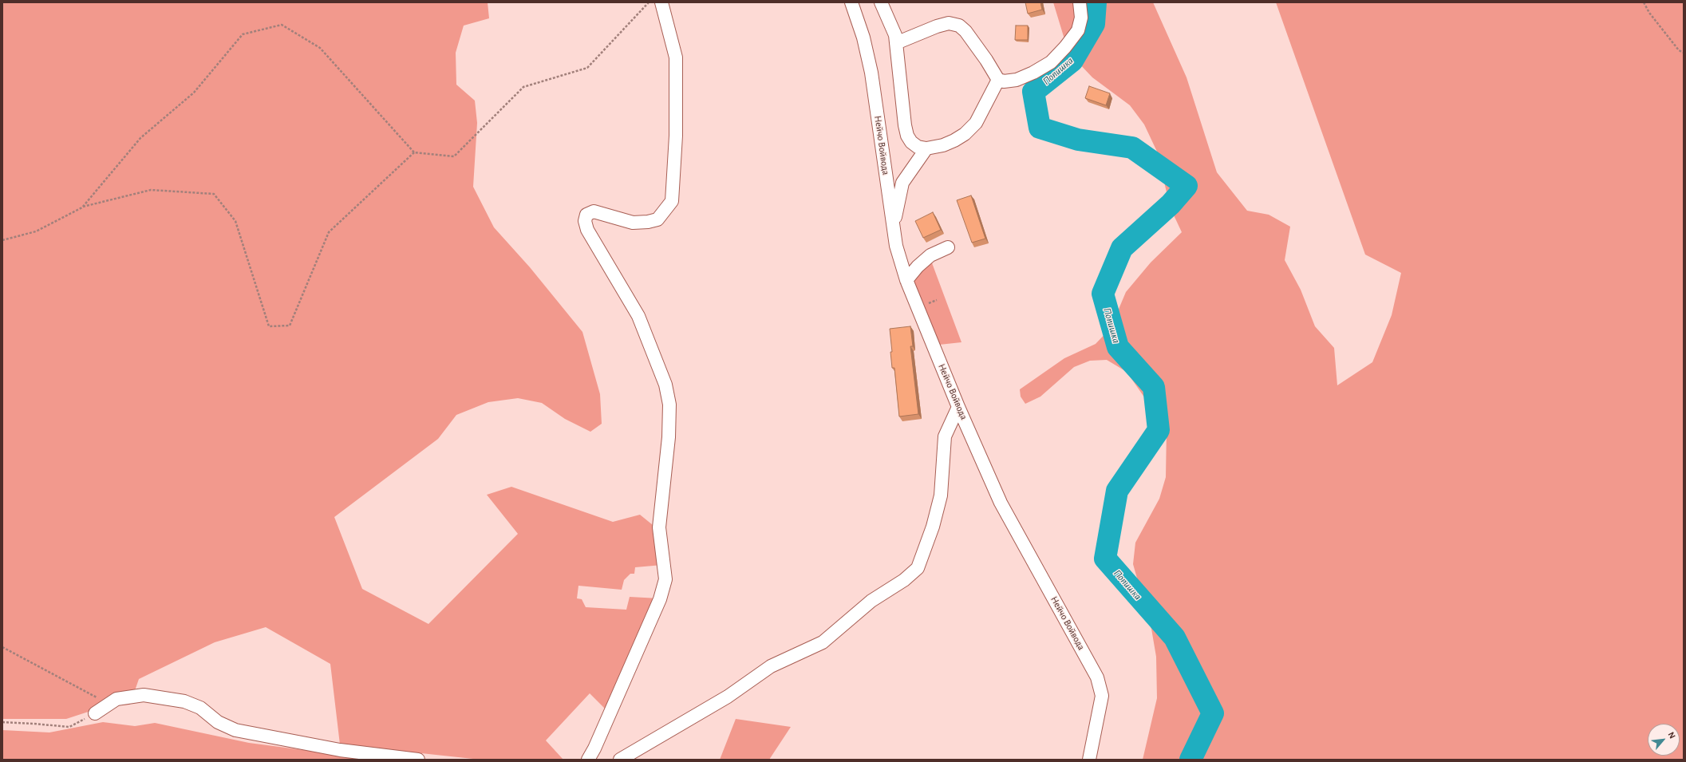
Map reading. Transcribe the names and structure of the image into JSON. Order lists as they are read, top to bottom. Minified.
{"streets":{"street":["Нейчо Войвода"]},"water":["Попишка"],"north":"top right"}
